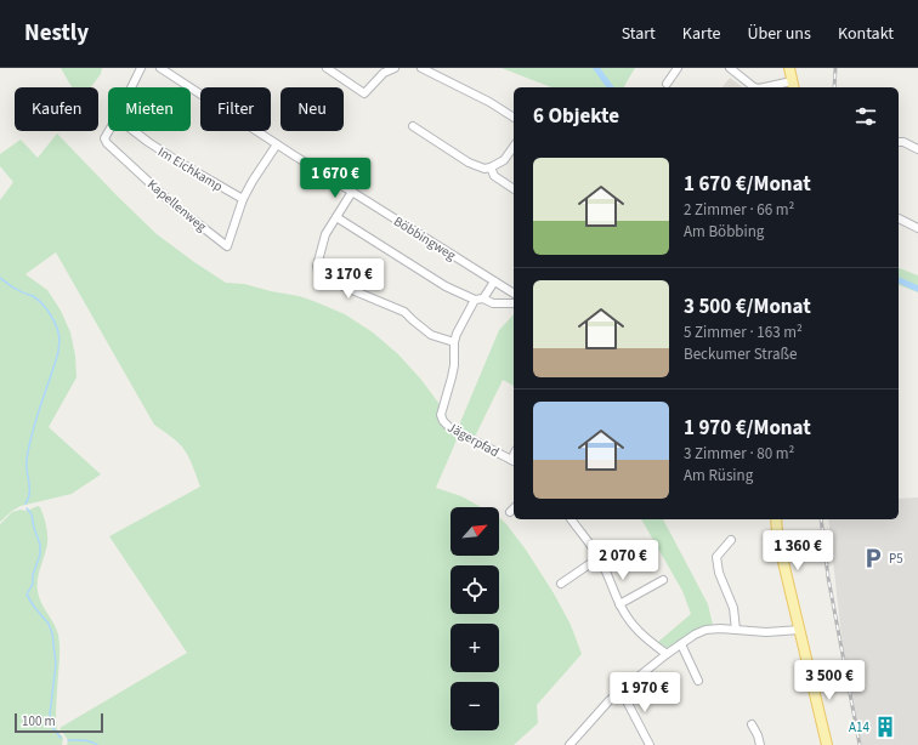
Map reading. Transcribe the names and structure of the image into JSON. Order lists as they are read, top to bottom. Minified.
{"streets":{"street":["Im Eichkamp","Kapellenweg","Böbbingweg","Jägerpfad"]},"crossings":[["Im Eichkamp","Kapellenweg"],["Kapellenweg","Böbbingweg"]],"places":{"parking":["P5"],"building":["A14"]},"scale_bar":"100 m","north":"top right","page":{"header":"Nestly","nav":["Start","Karte","Über uns","Kontakt"],"chip":["Kaufen","Mieten","Filter","Neu"],"heading":"6 Objekte","list":[{"name":"1 670 €/Monat","note":"2 Zimmer · 66 m² · Am Böbbing"},{"name":"3 500 €/Monat","note":"5 Zimmer · 163 m² · Beckumer Straße"},{"name":"1 970 €/Monat","note":"3 Zimmer · 80 m² · Am Rüsing"}],"price":["1 670 €","3 170 €","1 360 €","2 070 €","3 500 €","1 970 €"],"map_buttons":["+","−"],"scale":"100 m"}}
